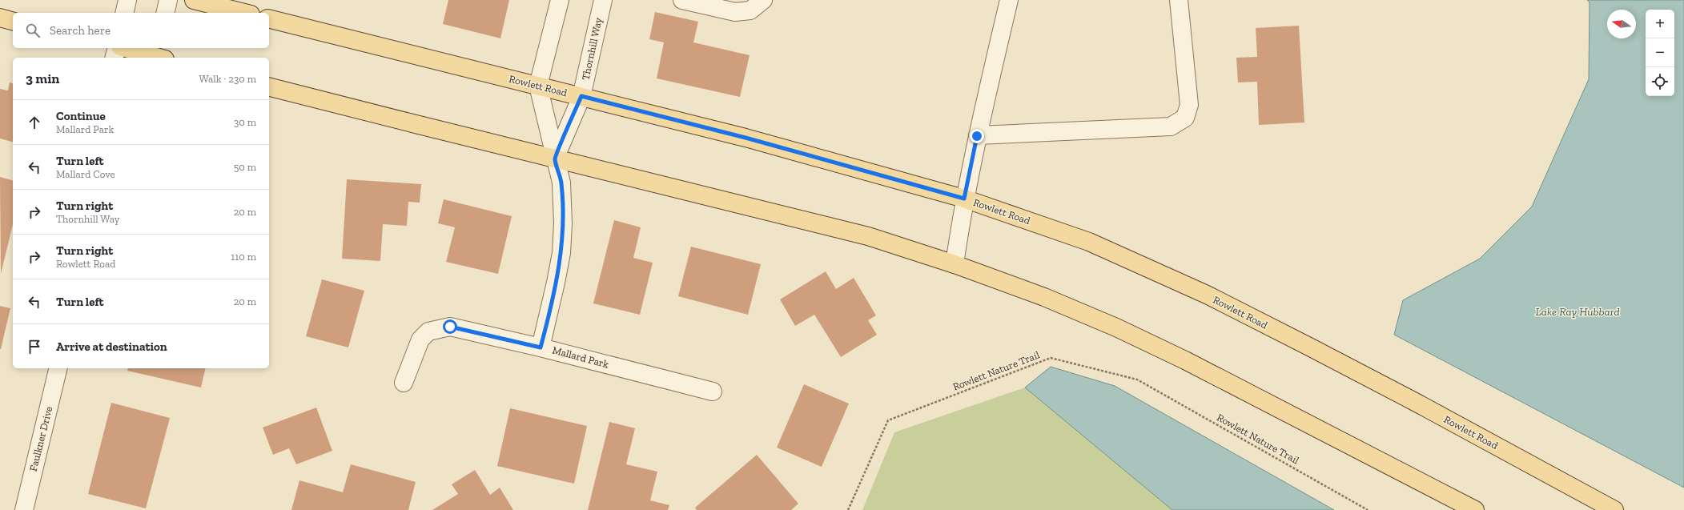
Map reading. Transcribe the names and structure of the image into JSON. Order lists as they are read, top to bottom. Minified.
{"streets":{"main road":["Rowlett Road"],"street":["Thornhill Way","Mallard Park","Faulkner Drive"],"path":["Rowlett Nature Trail"]},"crossings":[["Thornhill Way","Rowlett Road"]],"water":["Lake Ray Hubbard"],"north":"left","page":{"map_buttons":["+","−"],"search":"Search here","heading":["3 min","Walk · 230 m"],"list":[["Continue","Mallard Park","30 m"],["Turn left","Mallard Cove","50 m"],["Turn right","Thornhill Way","20 m"],["Turn right","Rowlett Road","110 m"],["Turn left","20 m"],"Arrive at destination"]}}
